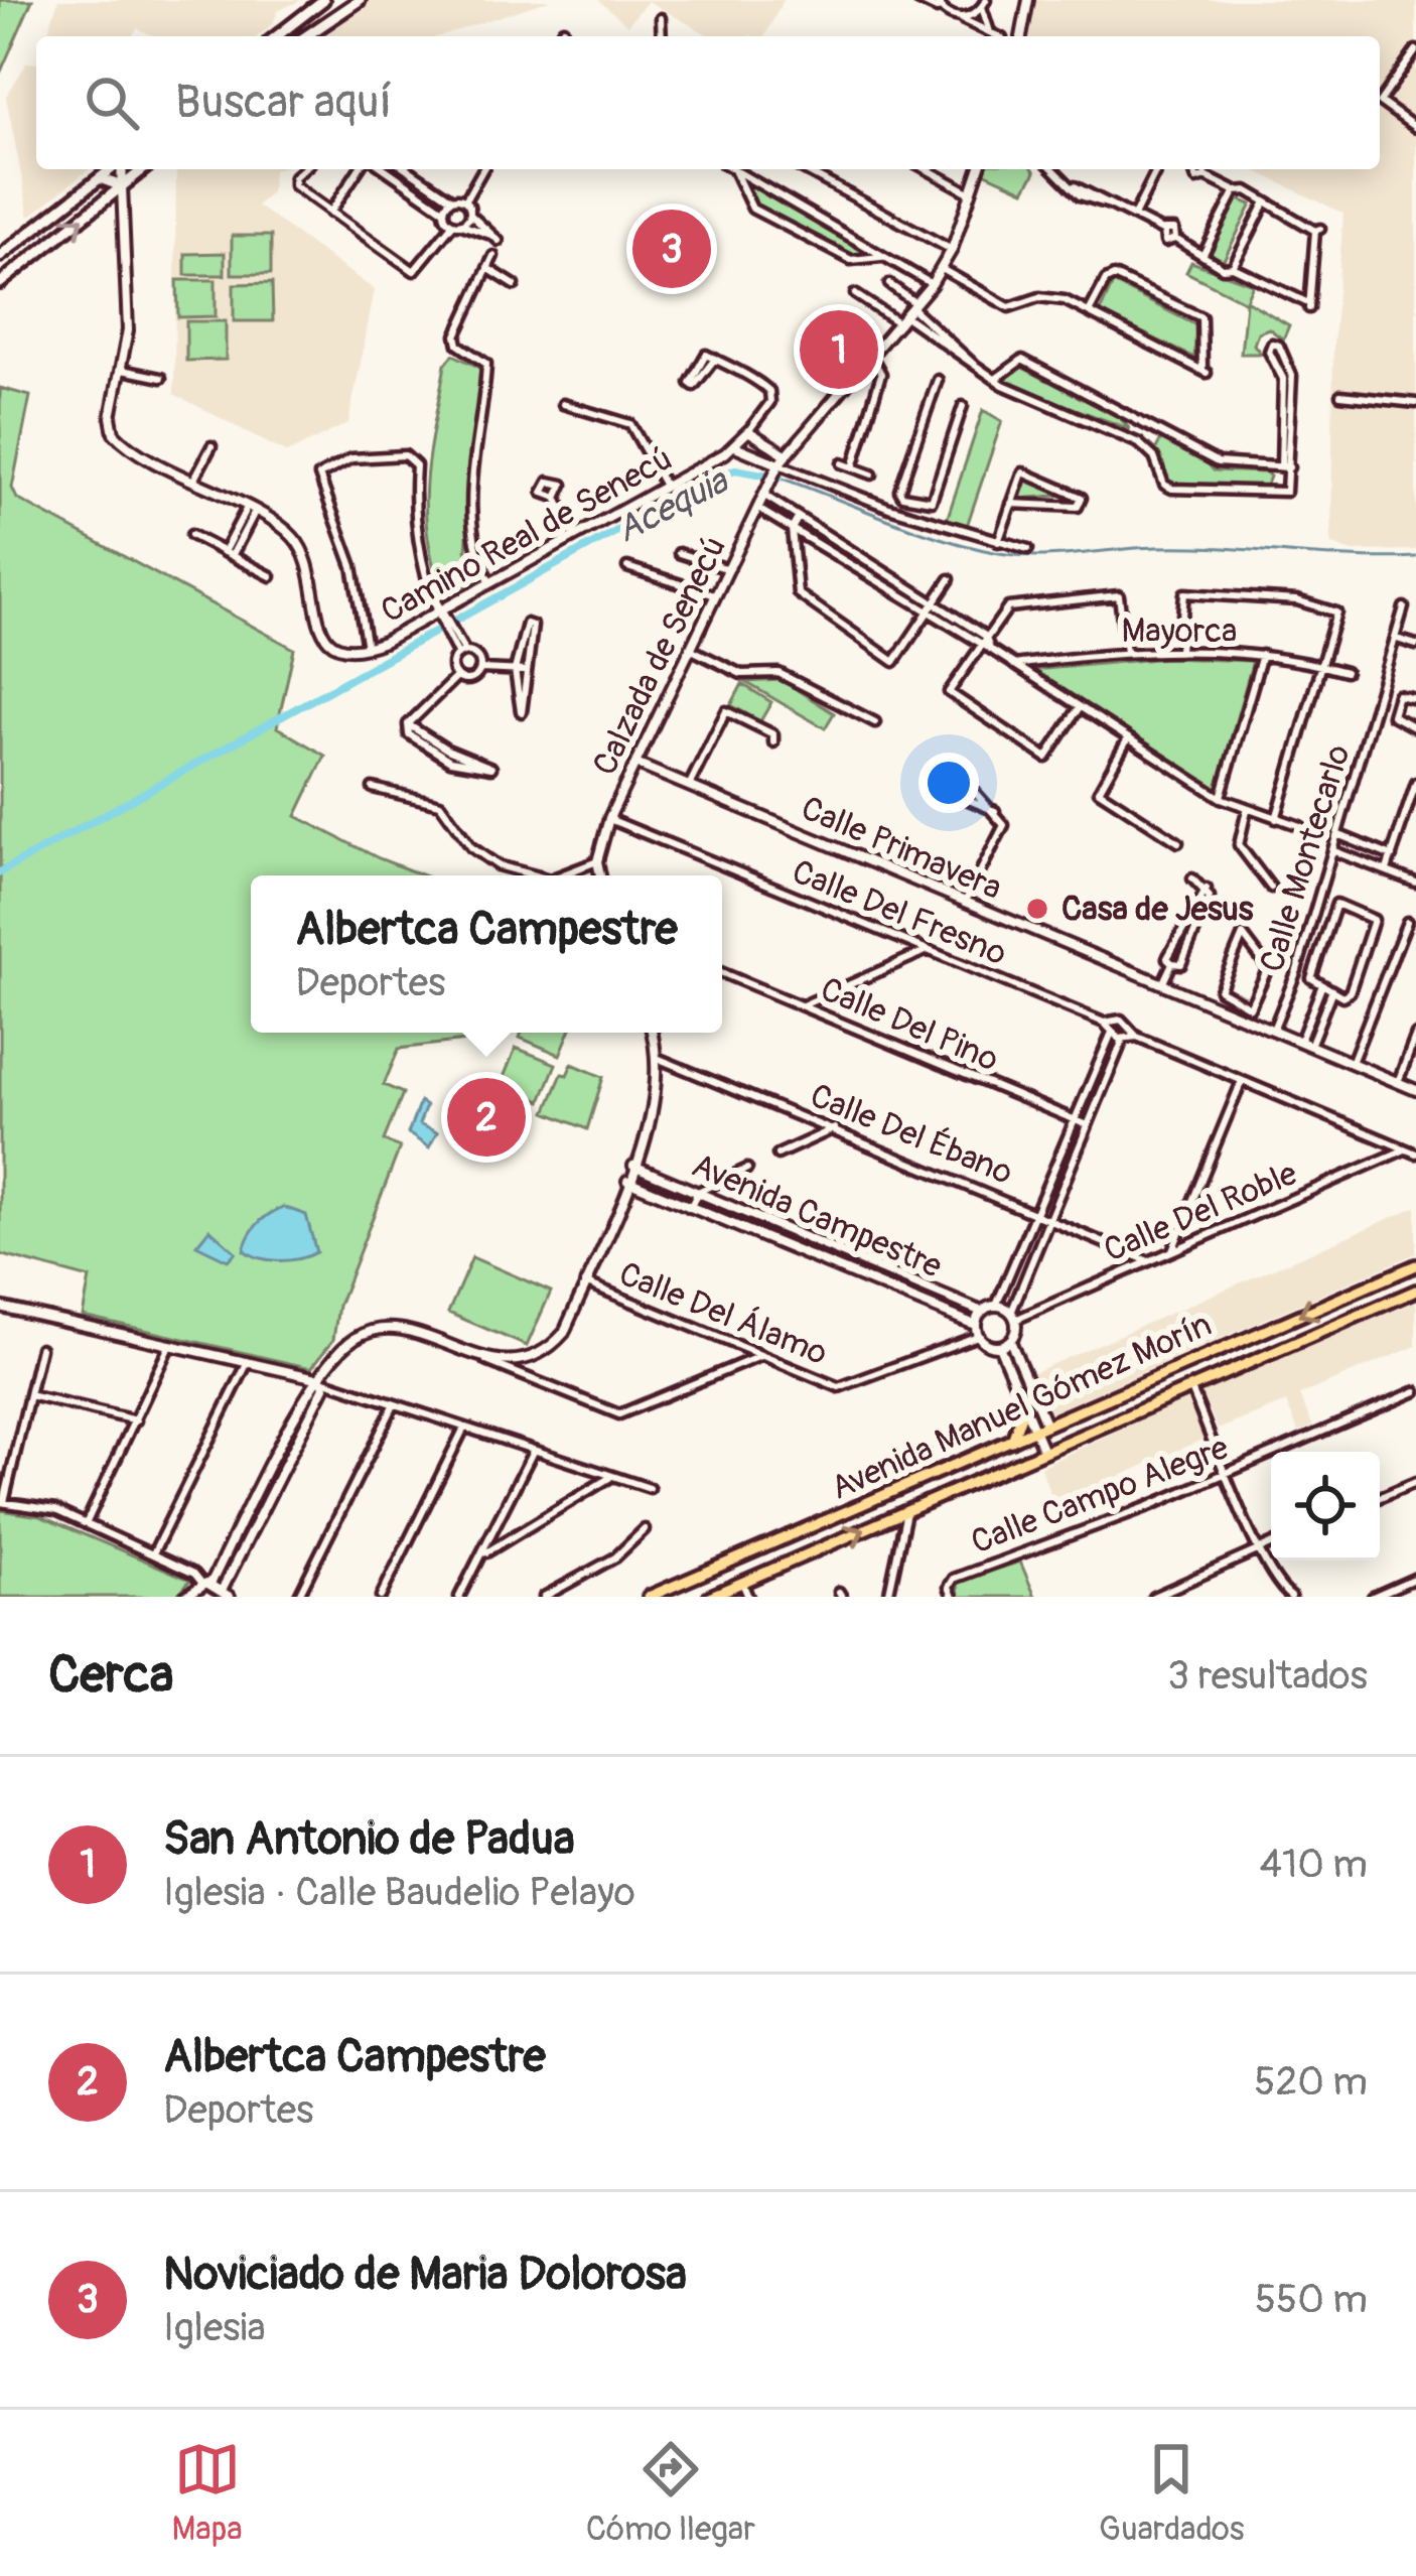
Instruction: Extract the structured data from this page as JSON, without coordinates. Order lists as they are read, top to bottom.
{
  "streets": {
    "main road": ["Avenida Manuel Gómez Morín"],
    "street": [
      "Camino Real de Senecú",
      "Mayorca",
      "Calzada de Senecú",
      "Calle Primavera",
      "Calle Montecarlo",
      "Calle Del Fresno",
      "Calle Del Pino",
      "Calle Del Ébano",
      "Calle Del Roble",
      "Avenida Campestre",
      "Calle Del Álamo",
      "Calle Campo Alegre"
    ]
  },
  "crossings": [
    ["Calzada de Senecú", "Calle Primavera"],
    ["Calzada de Senecú", "Calle Del Fresno"],
    ["Calle Primavera", "Calle Montecarlo"],
    ["Calle Del Fresno", "Calle Del Roble"],
    ["Calle Del Ébano", "Calle Del Roble"],
    ["Calle Del Roble", "Avenida Campestre"],
    ["Calle Del Roble", "Calle Del Álamo"],
    ["Avenida Campestre", "Calle Del Álamo"]
  ],
  "water": ["Acequia"],
  "places": ["Casa de Jesus"],
  "page": {
    "search": "Buscar aquí",
    "pins": ["3", "1", "2"],
    "popup": ["Albertca Campestre", "Deportes"],
    "heading": ["Cerca", "3 resultados"],
    "list": [
      {
        "mark": "1",
        "name": "San Antonio de Padua",
        "note": "Iglesia · Calle Baudelio Pelayo",
        "value": "410 m"
      },
      {
        "mark": "2",
        "name": "Albertca Campestre",
        "note": "Deportes",
        "value": "520 m"
      },
      {
        "mark": "3",
        "name": "Noviciado de Maria Dolorosa",
        "note": "Iglesia",
        "value": "550 m"
      }
    ],
    "nav": ["Mapa", "Cómo llegar", "Guardados"]
  }
}
